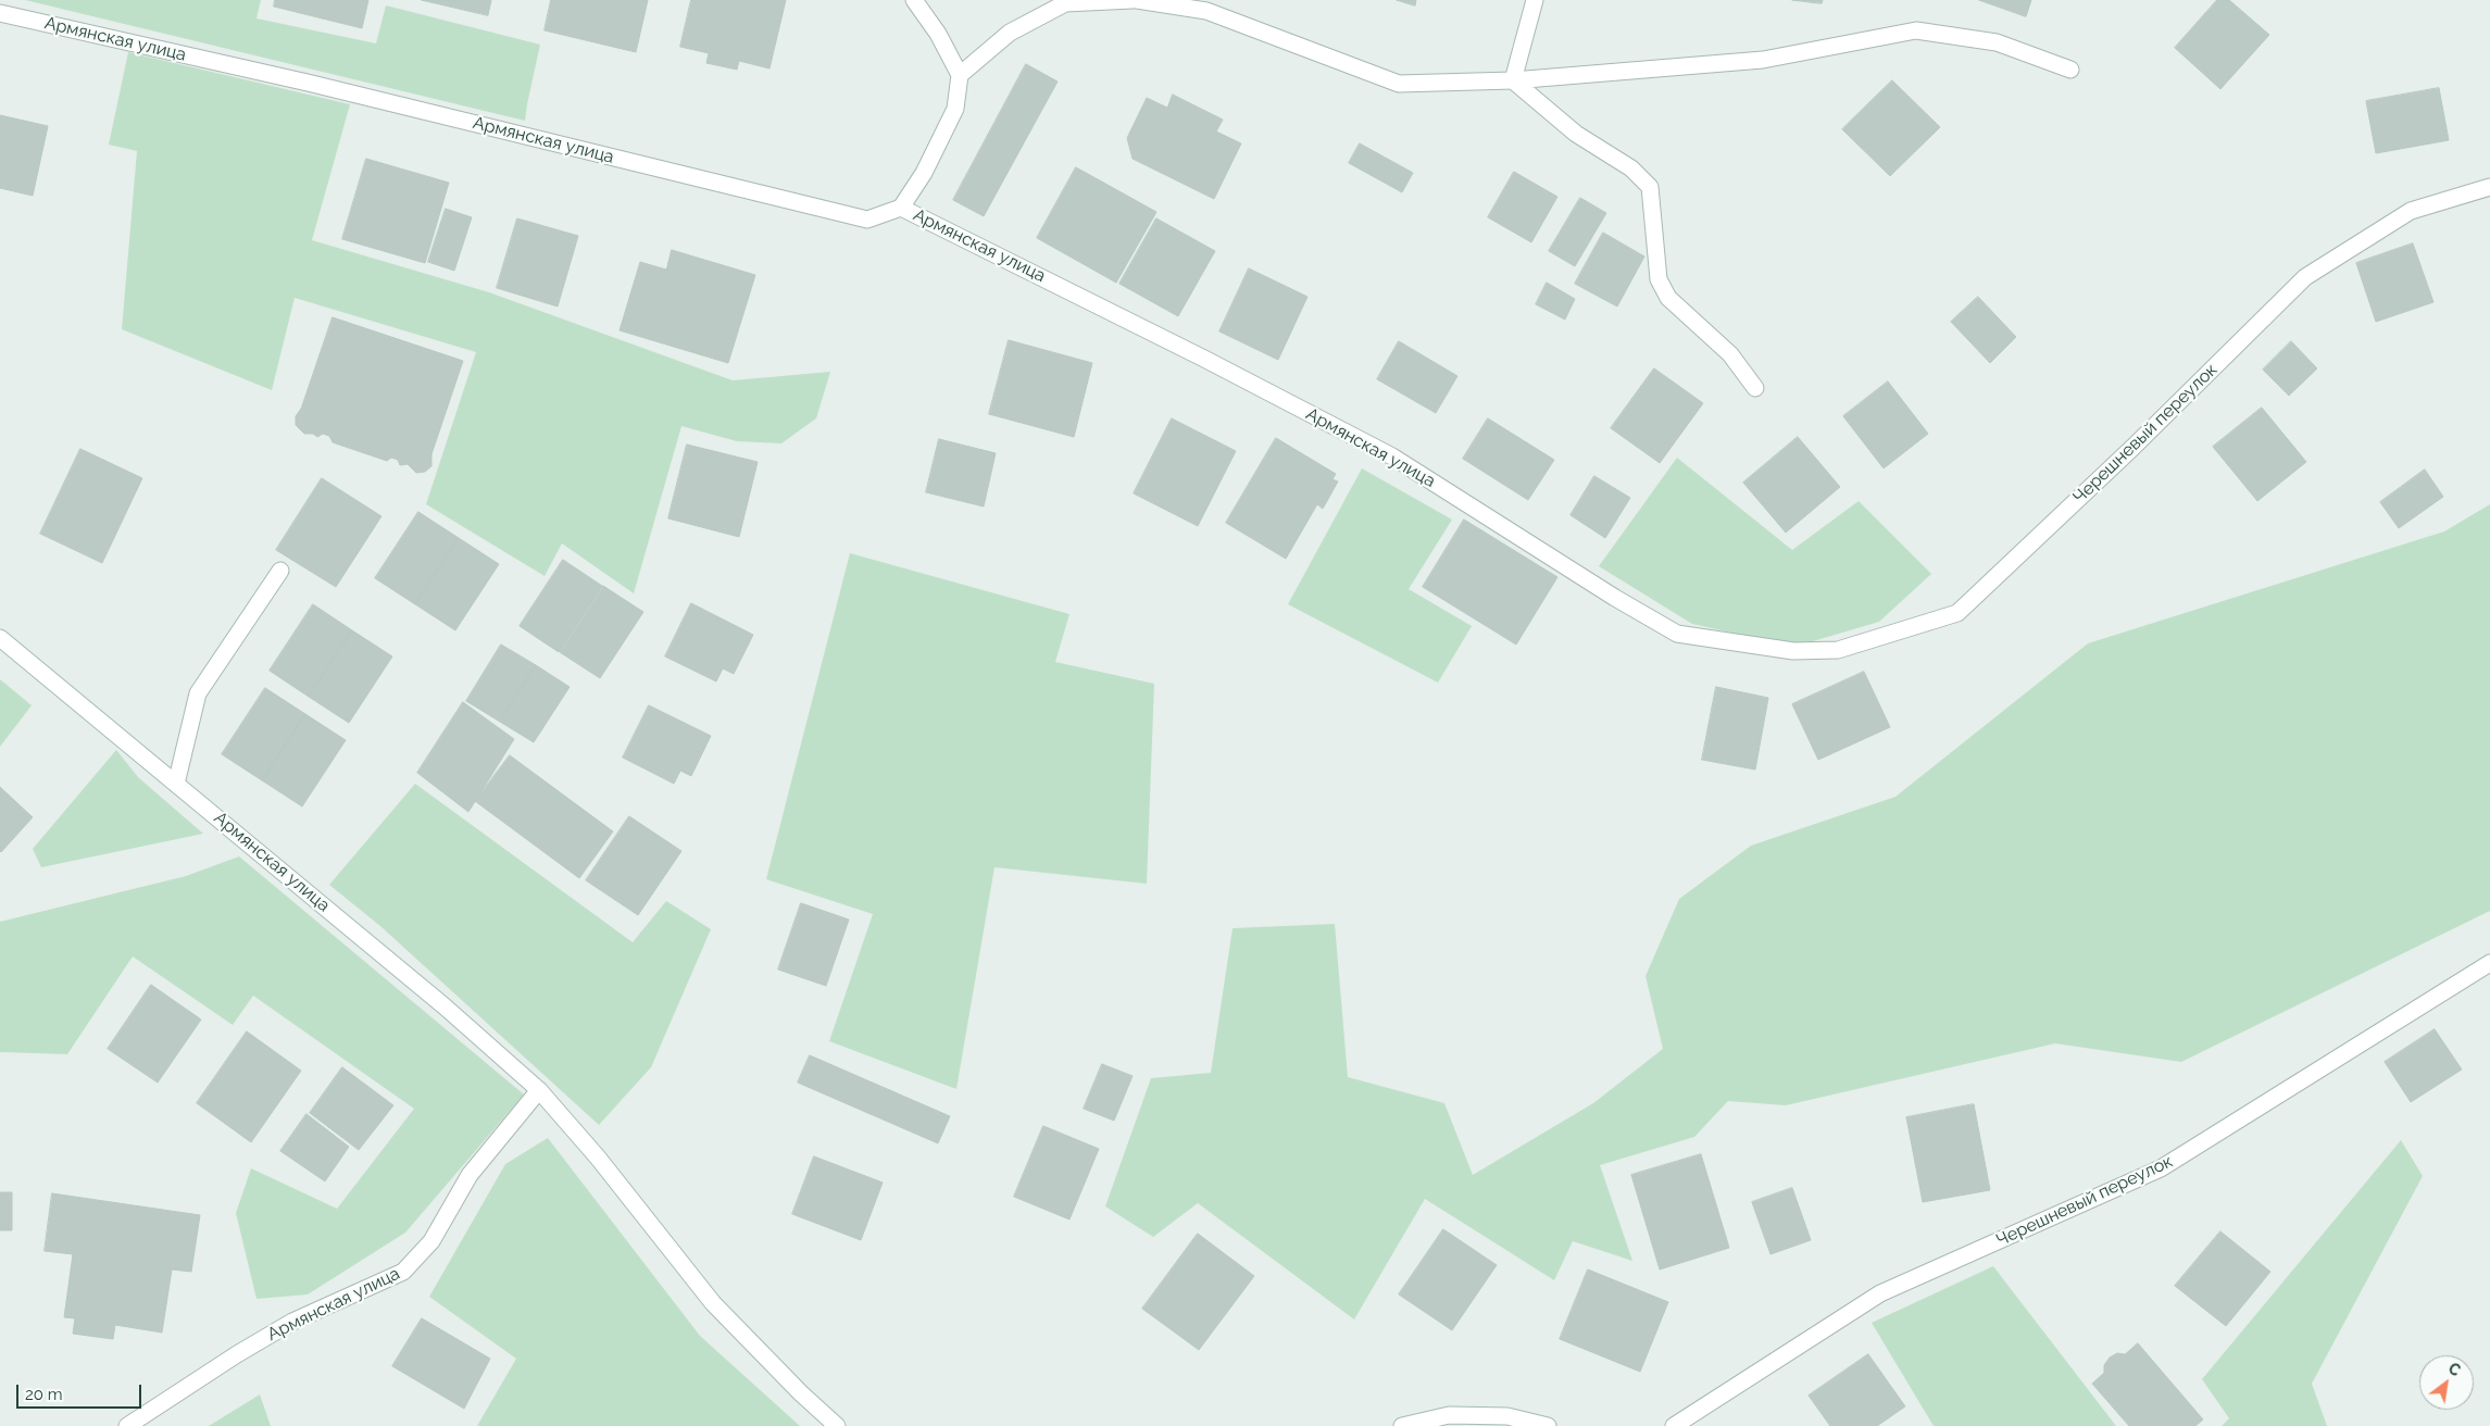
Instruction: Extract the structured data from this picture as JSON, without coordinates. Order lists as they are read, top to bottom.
{
  "streets": {
    "street": ["Армянская улица", "Черешневый переулок"]
  },
  "crossings": [
    ["Армянская улица", "Черешневый переулок"]
  ],
  "scale_bar": "20 m",
  "north": "top right"
}
